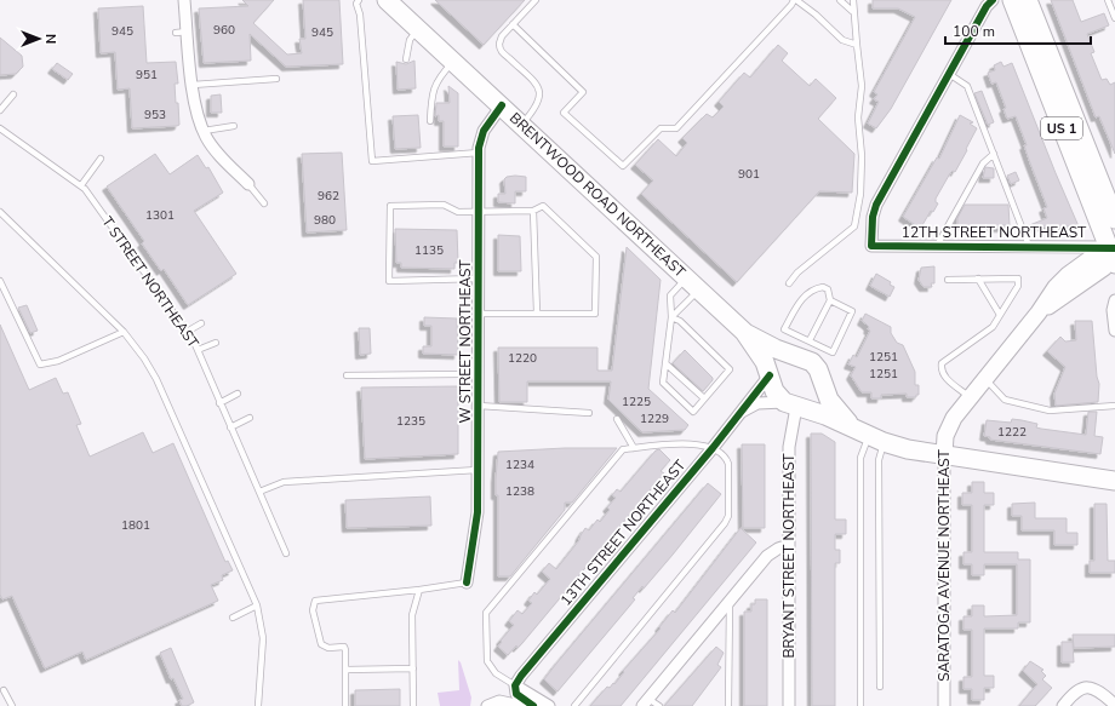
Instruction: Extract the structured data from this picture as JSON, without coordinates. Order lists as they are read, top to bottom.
{
  "streets": {
    "main road": ["US 1", "BRENTWOOD ROAD NORTHEAST", "SARATOGA AVENUE NORTHEAST"],
    "street": [
      "12TH STREET NORTHEAST",
      "W STREET NORTHEAST",
      "13TH STREET NORTHEAST",
      "BRYANT STREET NORTHEAST"
    ],
    "lane": ["T STREET NORTHEAST"]
  },
  "crossings": [
    ["US 1", "12TH STREET NORTHEAST"],
    ["US 1", "SARATOGA AVENUE NORTHEAST"],
    ["BRENTWOOD ROAD NORTHEAST", "W STREET NORTHEAST"],
    ["BRENTWOOD ROAD NORTHEAST", "13TH STREET NORTHEAST"],
    ["BRENTWOOD ROAD NORTHEAST", "BRYANT STREET NORTHEAST"],
    ["12TH STREET NORTHEAST", "SARATOGA AVENUE NORTHEAST"],
    ["13TH STREET NORTHEAST", "BRYANT STREET NORTHEAST"]
  ],
  "house_numbers": [
    "960",
    "945",
    "945",
    "951",
    "953",
    "901",
    "962",
    "1301",
    "980",
    "1135",
    "1251",
    "1220",
    "1251",
    "1225",
    "1229",
    "1235",
    "1222",
    "1234",
    "1238",
    "1801"
  ],
  "scale_bar": "100 m",
  "north": "right"
}
